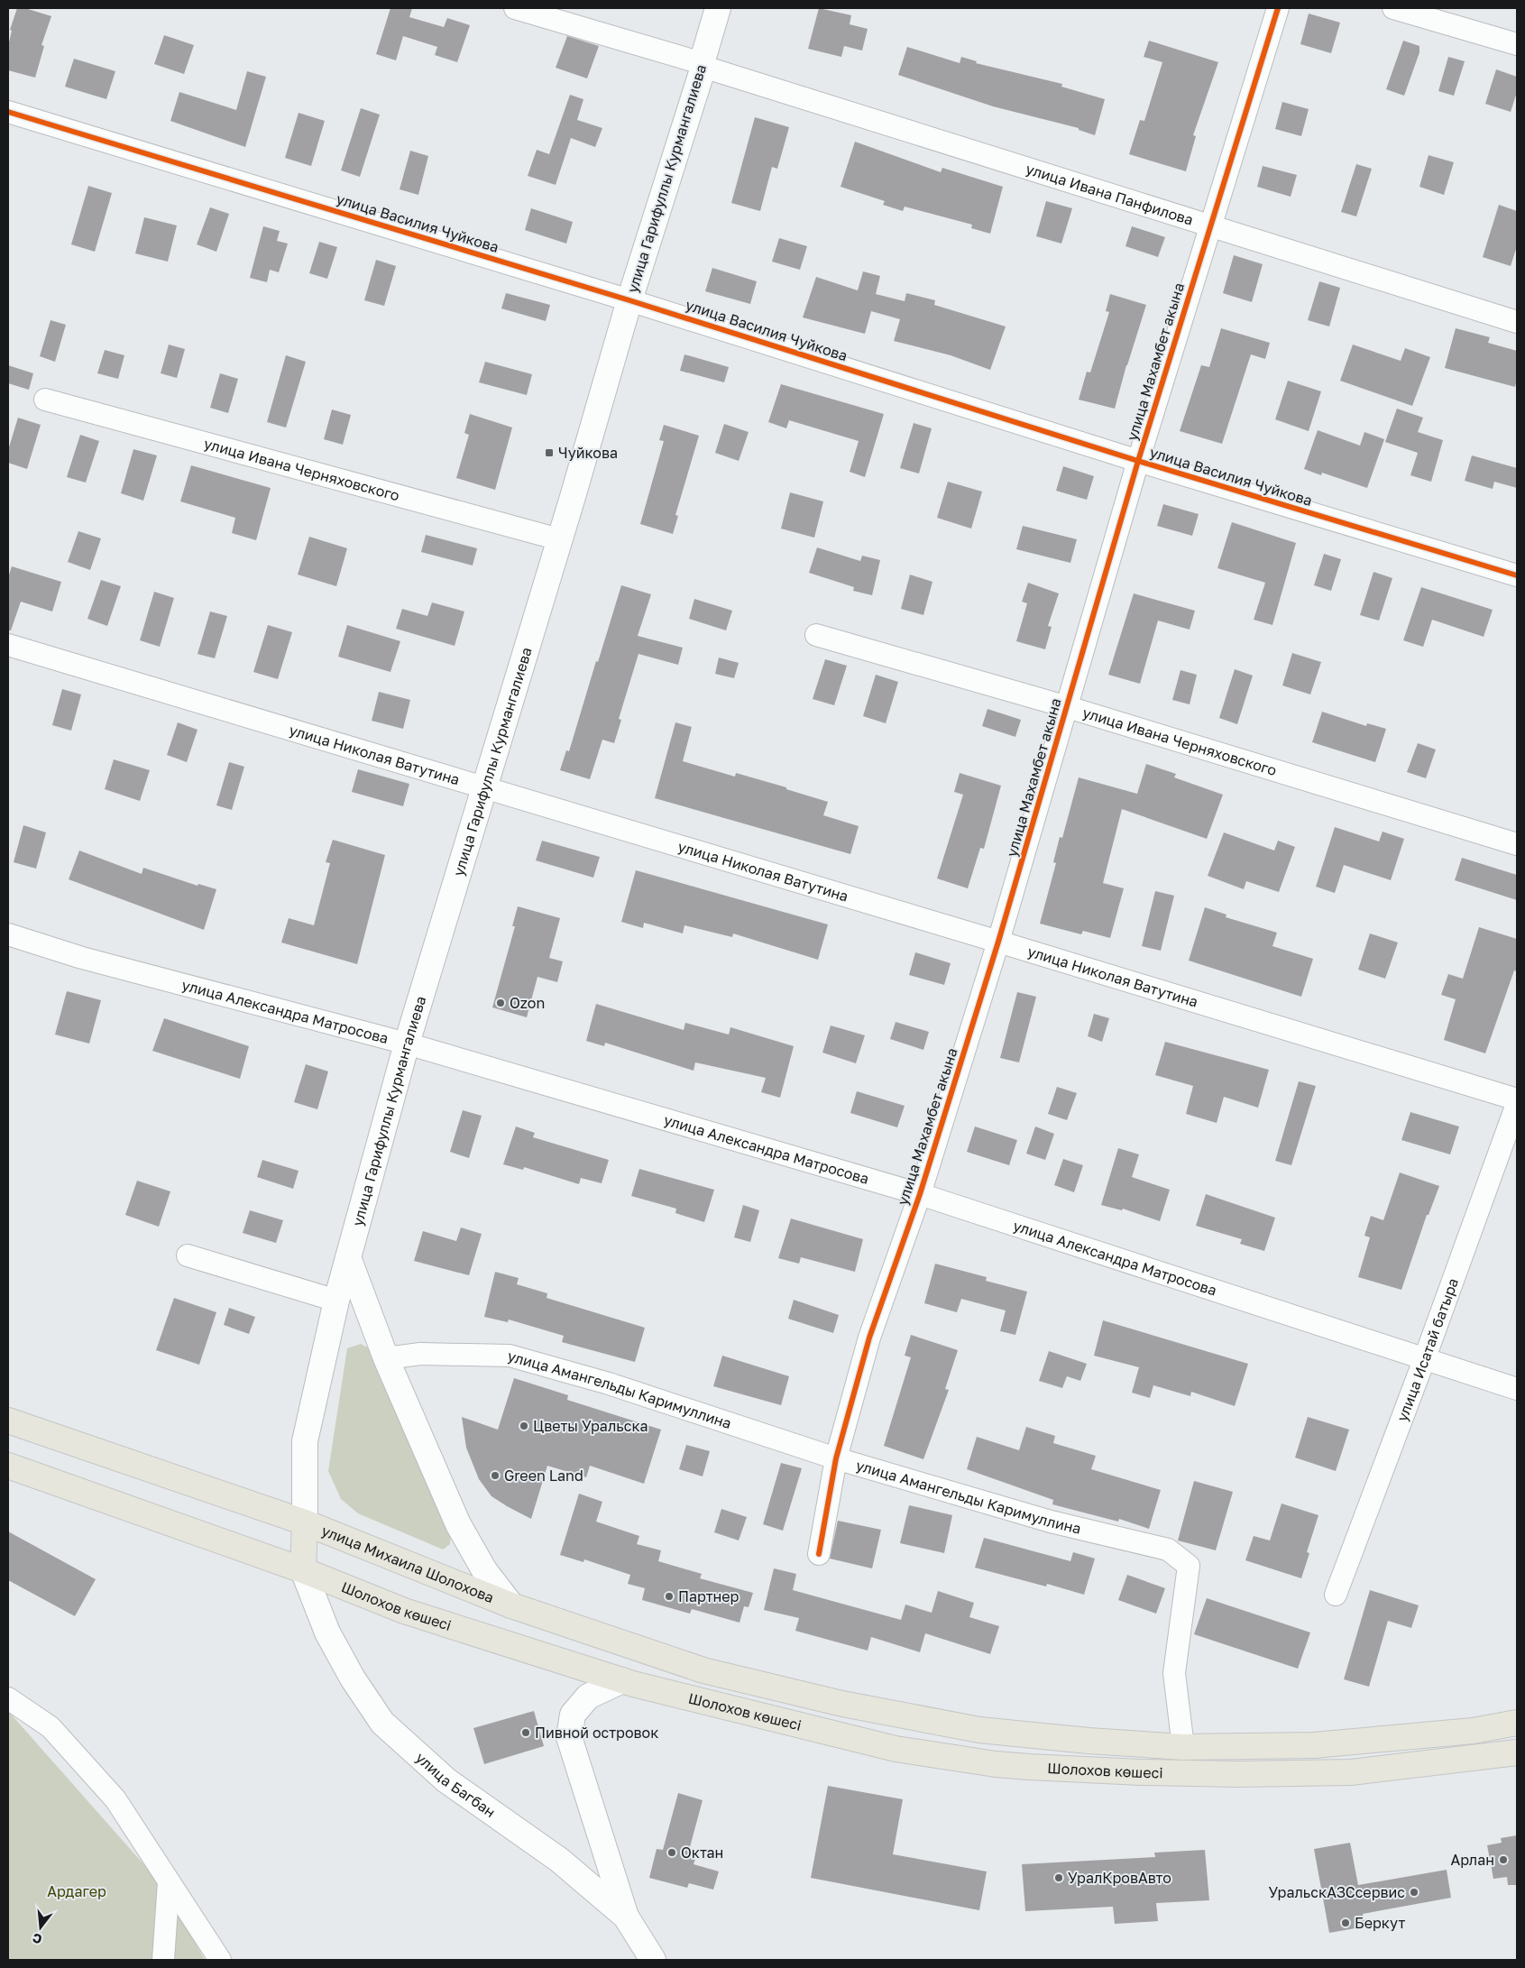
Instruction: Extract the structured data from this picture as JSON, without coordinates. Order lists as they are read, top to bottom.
{
  "streets": {
    "highway": ["улица Михаила Шолохова", "Шолохов көшесі"],
    "street": [
      "улица Гарифуллы Курмангалиева",
      "улица Ивана Панфилова",
      "улица Василия Чуйкова",
      "улица Махамбет акына",
      "улица Ивана Черняховского",
      "улица Николая Ватутина",
      "улица Александра Матросова",
      "улица Исатай батыра",
      "улица Амангельды Каримуллина",
      "улица Багбан"
    ]
  },
  "crossings": [
    ["улица Гарифуллы Курмангалиева", "улица Ивана Панфилова"],
    ["улица Гарифуллы Курмангалиева", "улица Василия Чуйкова"],
    ["улица Гарифуллы Курмангалиева", "улица Ивана Черняховского"],
    ["улица Гарифуллы Курмангалиева", "улица Николая Ватутина"],
    ["улица Гарифуллы Курмангалиева", "улица Александра Матросова"],
    ["улица Гарифуллы Курмангалиева", "улица Михаила Шолохова"],
    ["улица Ивана Панфилова", "улица Махамбет акына"],
    ["улица Василия Чуйкова", "улица Махамбет акына"],
    ["улица Махамбет акына", "улица Ивана Черняховского"],
    ["улица Махамбет акына", "улица Николая Ватутина"],
    ["улица Махамбет акына", "улица Александра Матросова"],
    ["улица Махамбет акына", "улица Амангельды Каримуллина"],
    ["улица Александра Матросова", "улица Исатай батыра"],
    ["улица Амангельды Каримуллина", "Шолохов көшесі"],
    ["улица Михаила Шолохова", "Шолохов көшесі"],
    ["Шолохов көшесі", "улица Багбан"]
  ],
  "parks": ["Ардагер"],
  "places": {
    "transit": ["Чуйкова"],
    "other": [
      "Ozon",
      "Цветы Уральска",
      "Green Land",
      "Партнер",
      "Пивной островок",
      "Октан",
      "Арлан",
      "УралКровАвто",
      "УральскАЗСсервис",
      "Беркут"
    ]
  },
  "north": "bottom"
}
